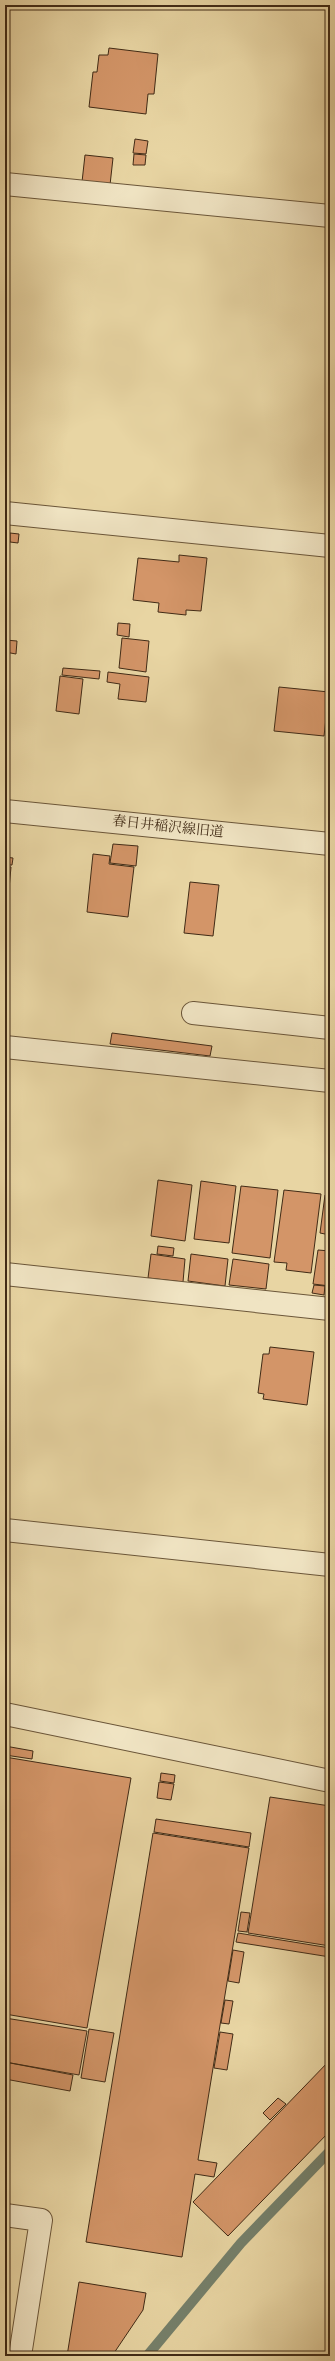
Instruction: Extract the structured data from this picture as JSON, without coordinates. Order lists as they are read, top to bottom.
{
  "streets": {
    "street": ["春日井稲沢線旧道"]
  }
}
